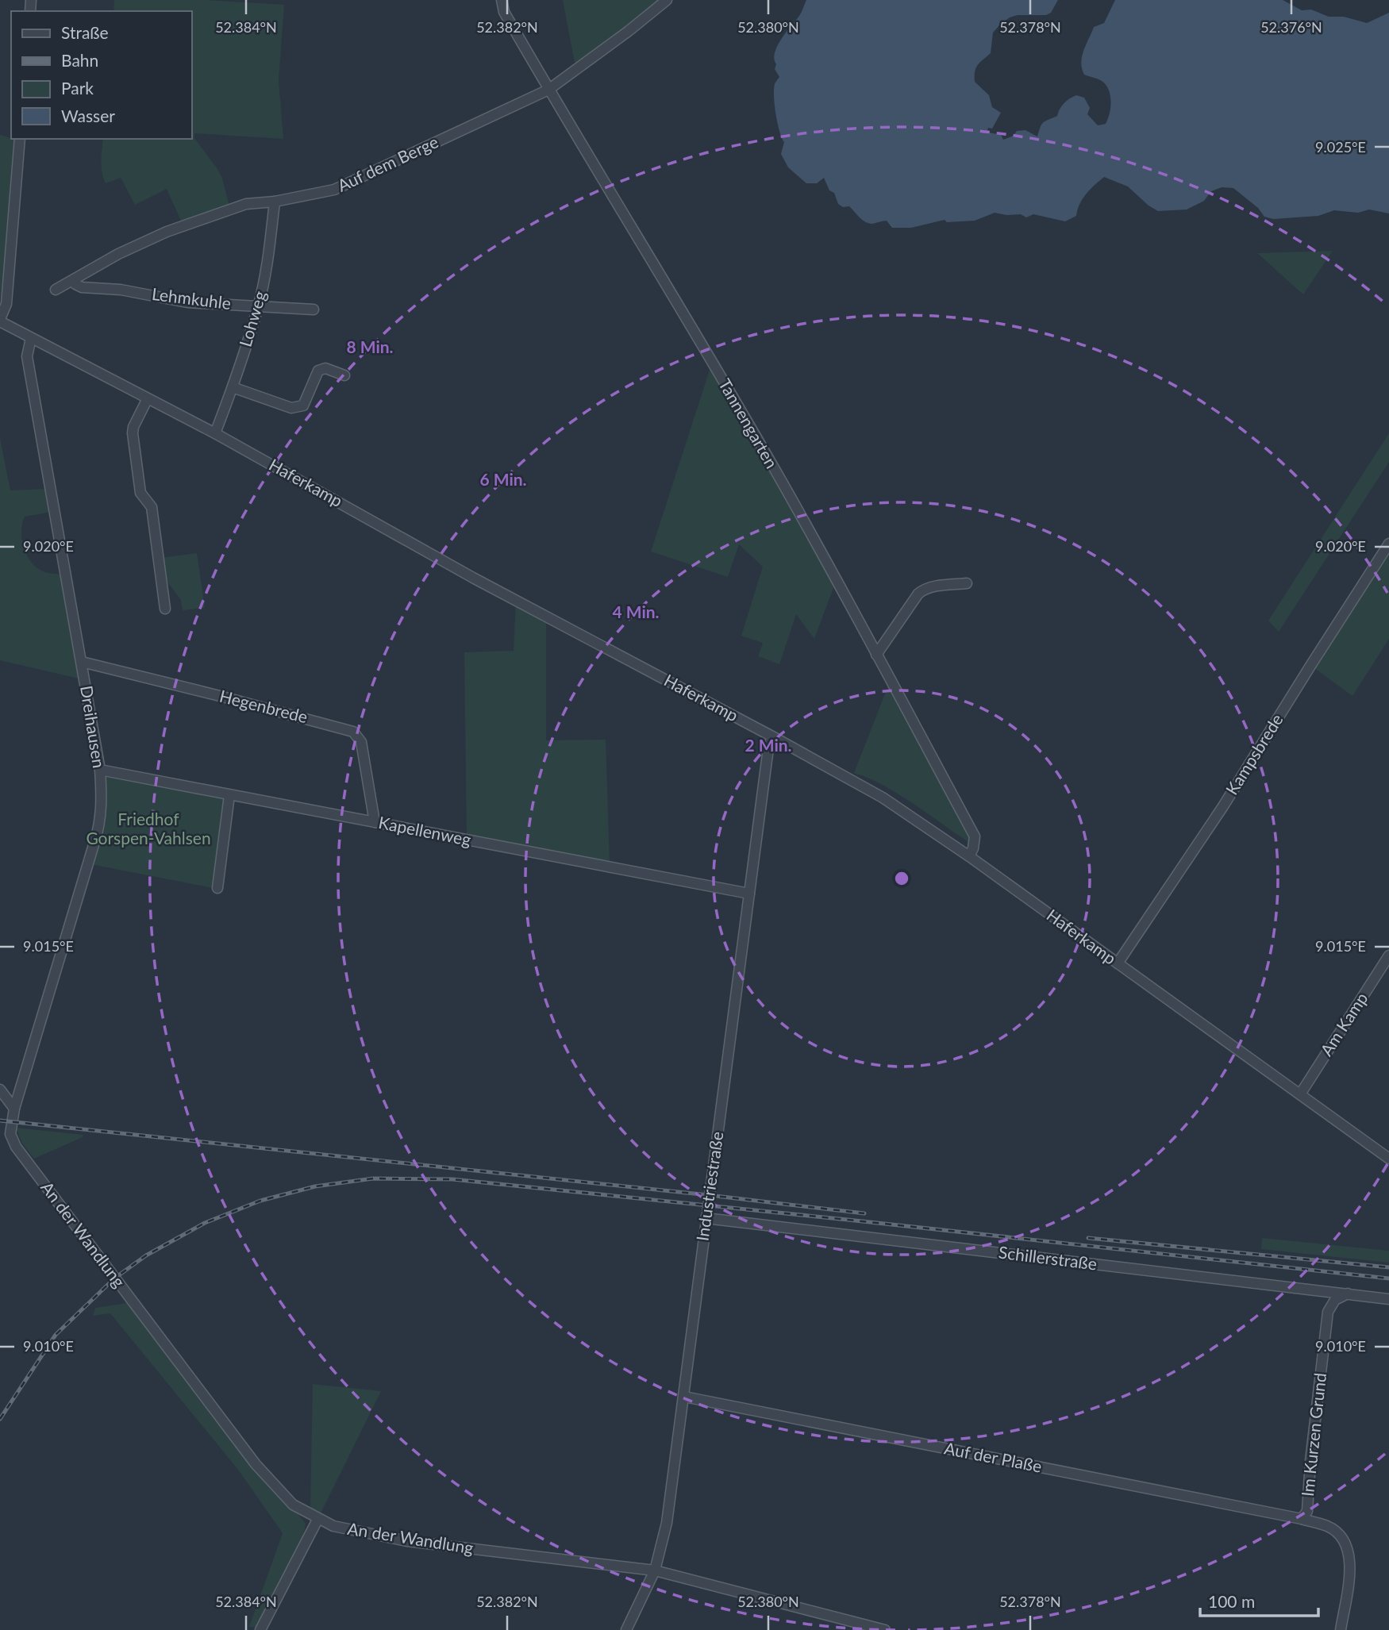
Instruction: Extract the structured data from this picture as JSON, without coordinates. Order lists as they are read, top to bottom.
{
  "streets": {
    "street": [
      "Auf dem Berge",
      "Lehmkuhle",
      "Lohweg",
      "Tannengarten",
      "Haferkamp",
      "Hegenbrede",
      "Dreihausen",
      "Kampsbrede",
      "Kapellenweg",
      "Am Kamp",
      "Industriestraße",
      "An der Wandlung",
      "Schillerstraße",
      "Im Kurzen Grund",
      "Auf der Plaße"
    ]
  },
  "crossings": [
    ["Auf dem Berge", "Lehmkuhle"],
    ["Auf dem Berge", "Lohweg"],
    ["Auf dem Berge", "Tannengarten"],
    ["Lehmkuhle", "Lohweg"],
    ["Lohweg", "Haferkamp"],
    ["Tannengarten", "Haferkamp"],
    ["Haferkamp", "Dreihausen"],
    ["Haferkamp", "Kampsbrede"],
    ["Haferkamp", "Am Kamp"],
    ["Haferkamp", "Industriestraße"],
    ["Hegenbrede", "Dreihausen"],
    ["Hegenbrede", "Kapellenweg"],
    ["Dreihausen", "Kapellenweg"],
    ["Dreihausen", "An der Wandlung"],
    ["Kapellenweg", "Industriestraße"],
    ["Industriestraße", "An der Wandlung"],
    ["Industriestraße", "Schillerstraße"],
    ["Industriestraße", "Auf der Plaße"],
    ["Schillerstraße", "Im Kurzen Grund"],
    ["Im Kurzen Grund", "Auf der Plaße"]
  ],
  "parks": ["Friedhof Gorspen-Vahlsen"],
  "legend": [
    "Straße",
    "Bahn",
    "Park",
    "Wasser"
  ],
  "scale_bar": "100 m",
  "coordinates": [
    "52.384°N",
    "52.382°N",
    "52.380°N",
    "52.378°N",
    "52.376°N",
    "9.025°E",
    "9.020°E",
    "9.015°E",
    "9.010°E"
  ],
  "rings": [
    "8 Min.",
    "6 Min.",
    "4 Min.",
    "2 Min."
  ]
}
